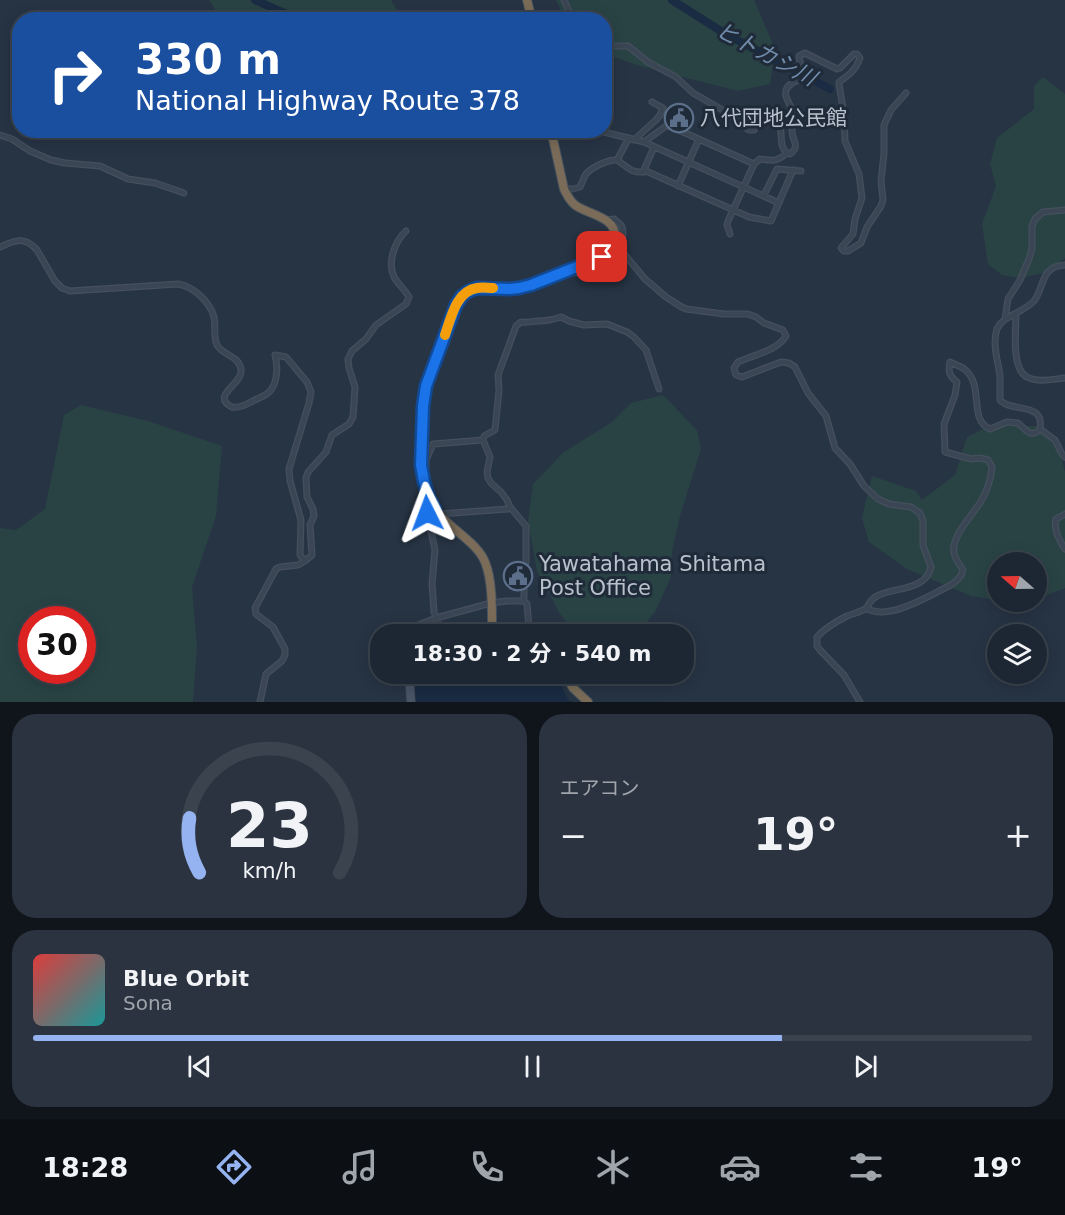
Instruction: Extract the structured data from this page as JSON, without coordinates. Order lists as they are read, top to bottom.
{
  "water": ["ヒトカシ川"],
  "places": {
    "public building": ["八代団地公民館", "Yawatahama Shitama Post Office"]
  },
  "north": "left",
  "page": {
    "turn": ["330 m", "National Highway Route 378"],
    "limit": "30",
    "trip": "18:30 · 2 分 · 540 m",
    "tile": "エアコン",
    "heat": ["−", "19°", "+"],
    "song": ["Blue Orbit", "Sona"],
    "tabs": ["18:28", "19°"],
    "gauge": ["23", "km/h"]
  }
}
